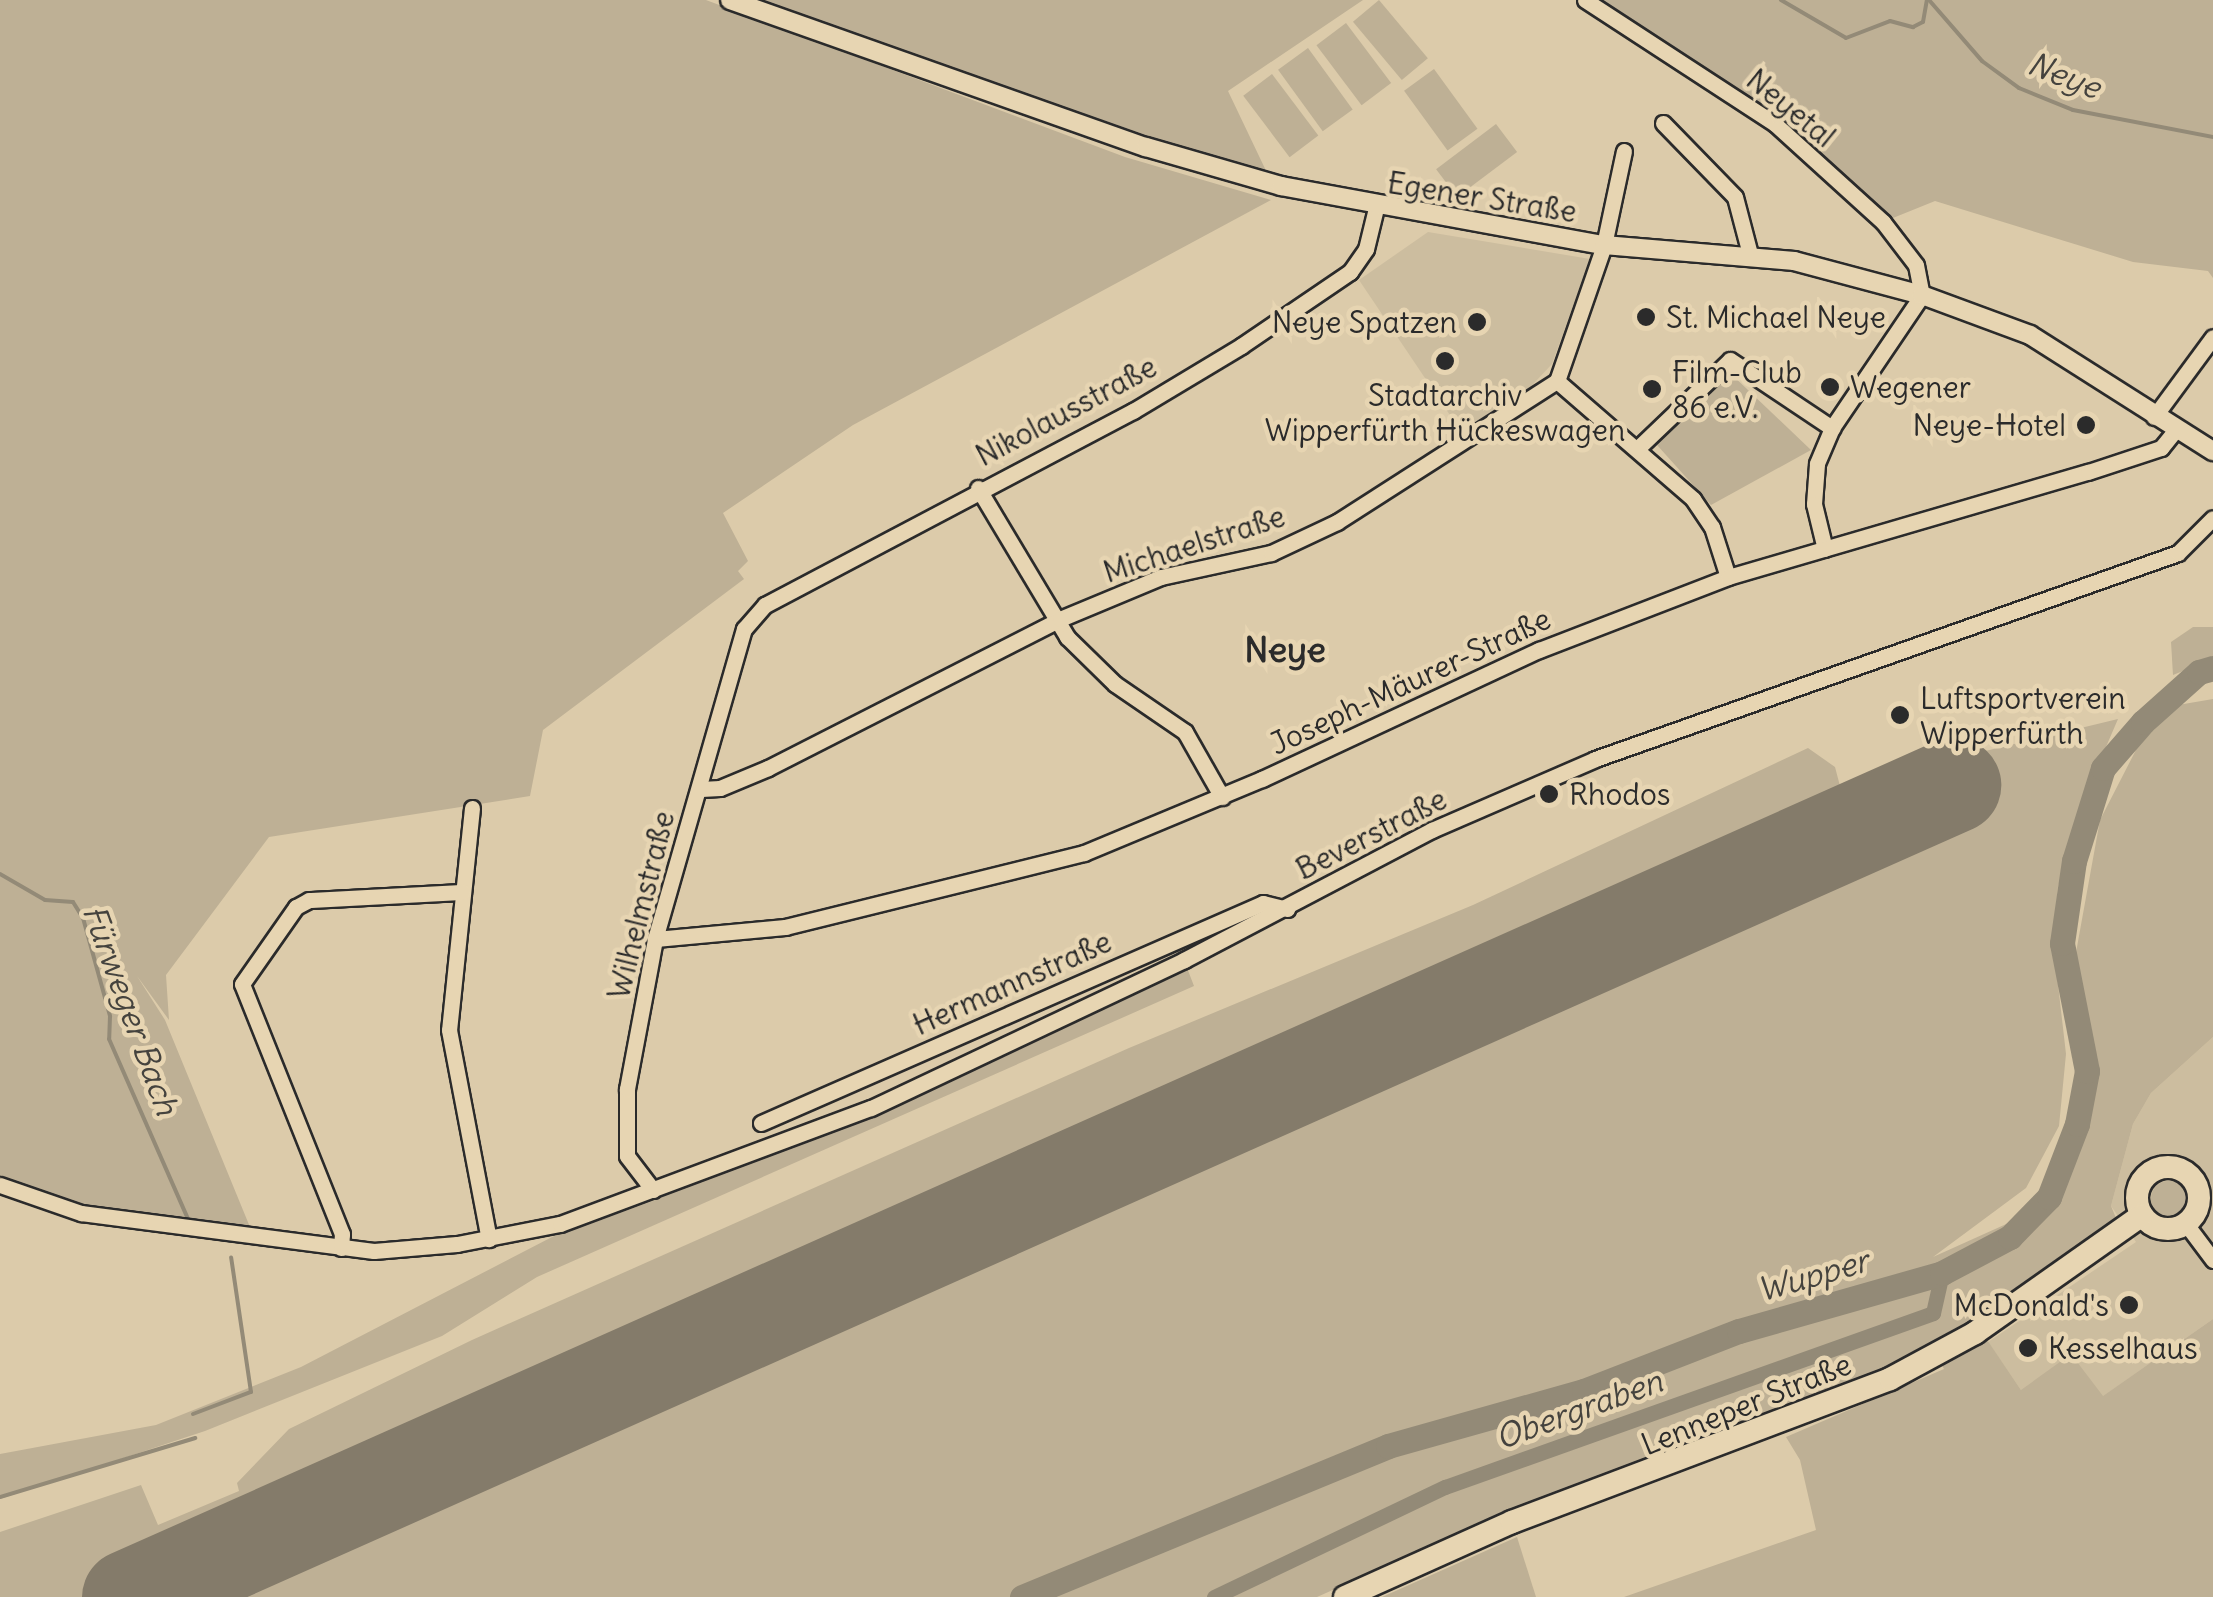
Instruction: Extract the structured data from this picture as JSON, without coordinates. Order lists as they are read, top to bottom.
{
  "streets": {
    "main road": ["Lenneper Straße"],
    "street": [
      "Neyetal",
      "Egener Straße",
      "Nikolausstraße",
      "Michaelstraße",
      "Joseph-Mäurer-Straße",
      "Beverstraße",
      "Wilhelmstraße",
      "Hermannstraße"
    ]
  },
  "crossings": [
    ["Neyetal", "Egener Straße"],
    ["Egener Straße", "Nikolausstraße"],
    ["Egener Straße", "Joseph-Mäurer-Straße"],
    ["Nikolausstraße", "Wilhelmstraße"],
    ["Michaelstraße", "Wilhelmstraße"],
    ["Joseph-Mäurer-Straße", "Wilhelmstraße"],
    ["Beverstraße", "Wilhelmstraße"],
    ["Beverstraße", "Hermannstraße"]
  ],
  "districts": ["Neye"],
  "water": [
    "Neye",
    "Fürweger Bach",
    "Wupper",
    "Obergraben"
  ],
  "places": [
    "St. Michael Neye",
    "Neye Spatzen",
    "Stadtarchiv Wipperfürth Hückeswagen",
    "Wegener",
    "Film-Club 86 e.V.",
    "Neye-Hotel",
    "Luftsportverein Wipperfürth",
    "Rhodos",
    "McDonald's",
    "Kesselhaus"
  ]
}
